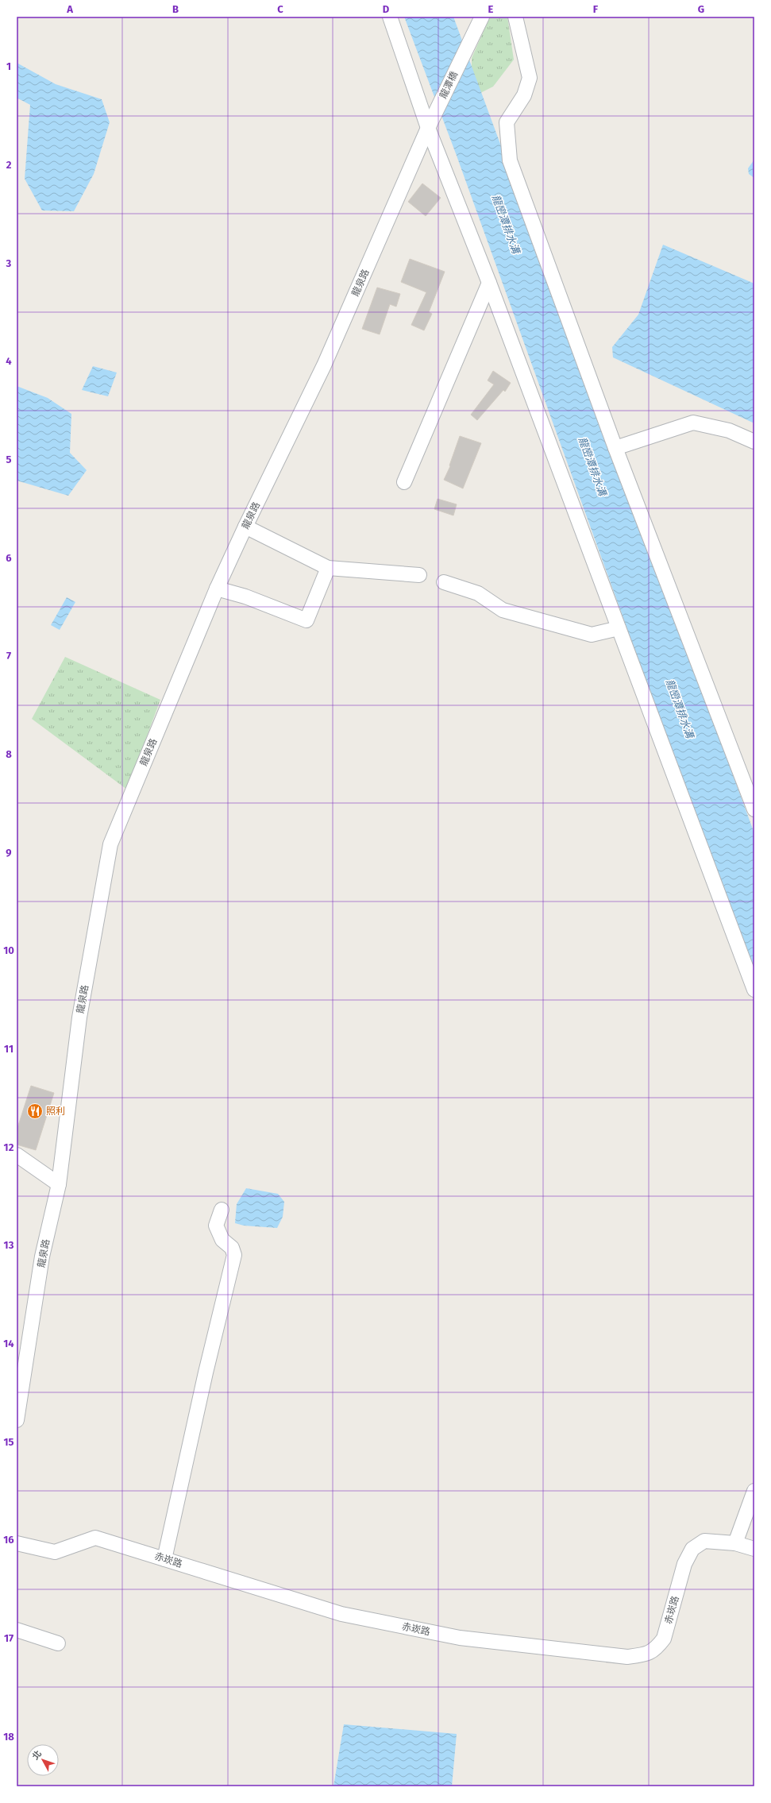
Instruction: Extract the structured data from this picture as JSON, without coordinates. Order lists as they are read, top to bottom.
{
  "streets": {
    "street": ["龍潭橋", "龍泉路", "赤崁路"]
  },
  "crossings": [
    ["龍潭橋", "龍泉路"]
  ],
  "water": ["龍巒潭排水溝"],
  "places": {
    "restaurant": ["照利"]
  },
  "north": "top left",
  "grid": {
    "columns": [
      "A",
      "B",
      "C",
      "D",
      "E",
      "F",
      "G"
    ],
    "rows": [
      "1",
      "2",
      "3",
      "4",
      "5",
      "6",
      "7",
      "8",
      "9",
      "10",
      "11",
      "12",
      "13",
      "14",
      "15",
      "16",
      "17",
      "18"
    ]
  }
}
